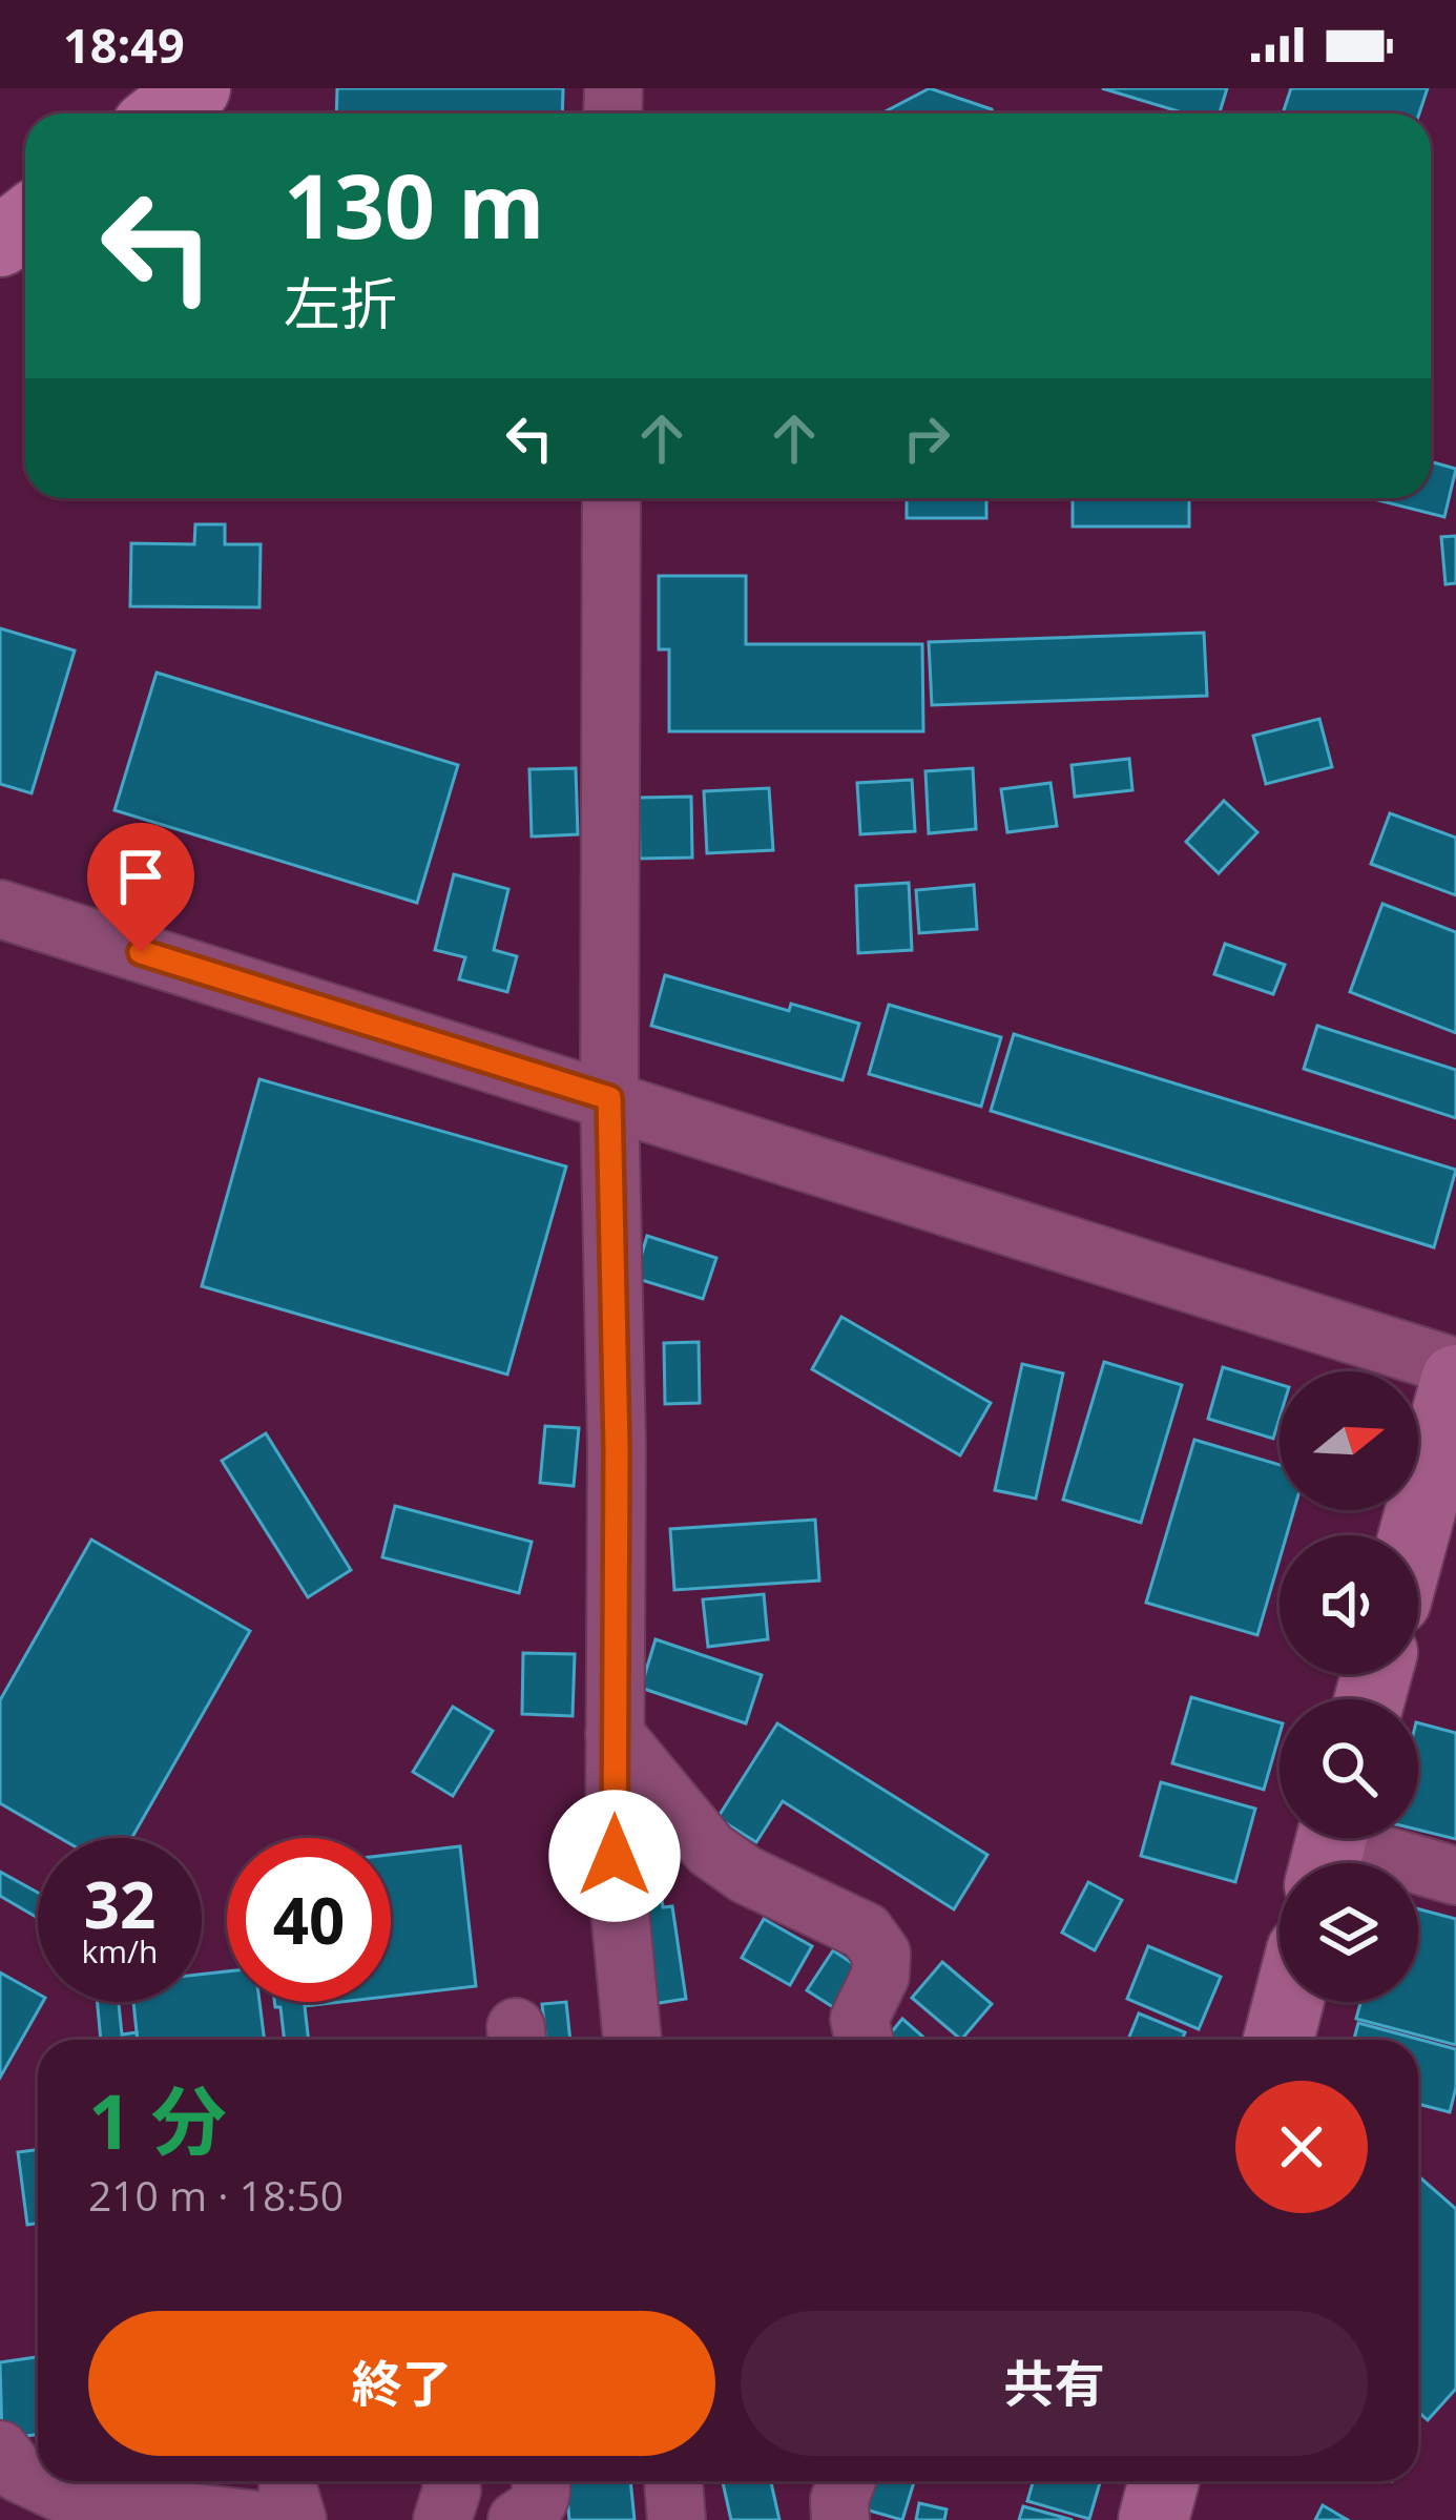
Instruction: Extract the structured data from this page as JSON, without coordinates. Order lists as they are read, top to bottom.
{
  "north": "right",
  "page": {
    "status": "18:49",
    "turn": ["130 m", "左折"],
    "speed": "32 km/h",
    "limit": "40",
    "heading": ["1 分", "210 m · 18:50"],
    "buttons": ["終了", "共有"]
  }
}
